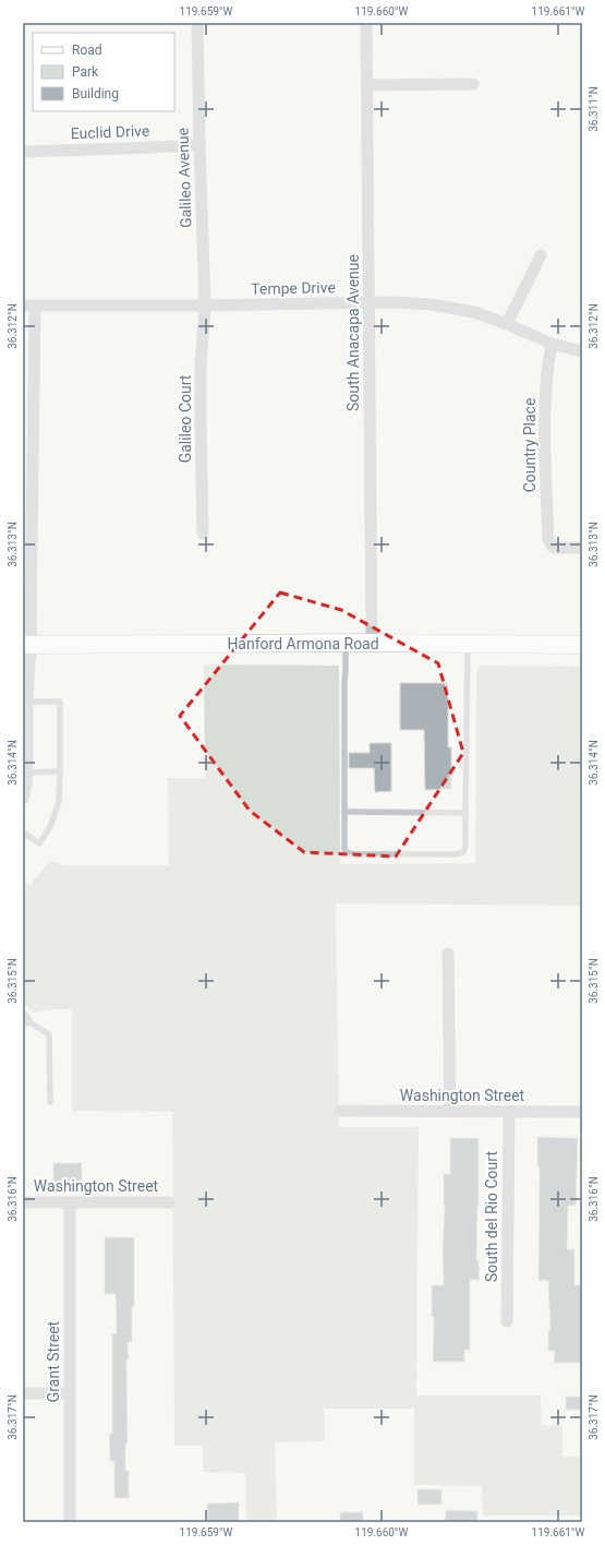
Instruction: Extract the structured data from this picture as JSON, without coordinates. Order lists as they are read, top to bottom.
{
  "streets": {
    "main road": ["Hanford Armona Road"],
    "street": [
      "Euclid Drive",
      "Galileo Avenue",
      "Tempe Drive",
      "South Anacapa Avenue",
      "Galileo Court",
      "Country Place",
      "Washington Street",
      "South del Rio Court",
      "Grant Street"
    ]
  },
  "crossings": [
    ["Euclid Drive", "Galileo Avenue"],
    ["Galileo Avenue", "Tempe Drive"],
    ["Galileo Avenue", "Galileo Court"],
    ["Tempe Drive", "South Anacapa Avenue"],
    ["Tempe Drive", "Galileo Court"],
    ["Tempe Drive", "Country Place"],
    ["South Anacapa Avenue", "Hanford Armona Road"],
    ["Washington Street", "South del Rio Court"],
    ["Washington Street", "Grant Street"]
  ],
  "legend": ["Road", "Park", "Building"],
  "coordinates": [
    "119.659°W",
    "119.660°W",
    "119.661°W",
    "36.311°N",
    "36.312°N",
    "36.313°N",
    "36.314°N",
    "36.315°N",
    "36.316°N",
    "36.317°N"
  ]
}
